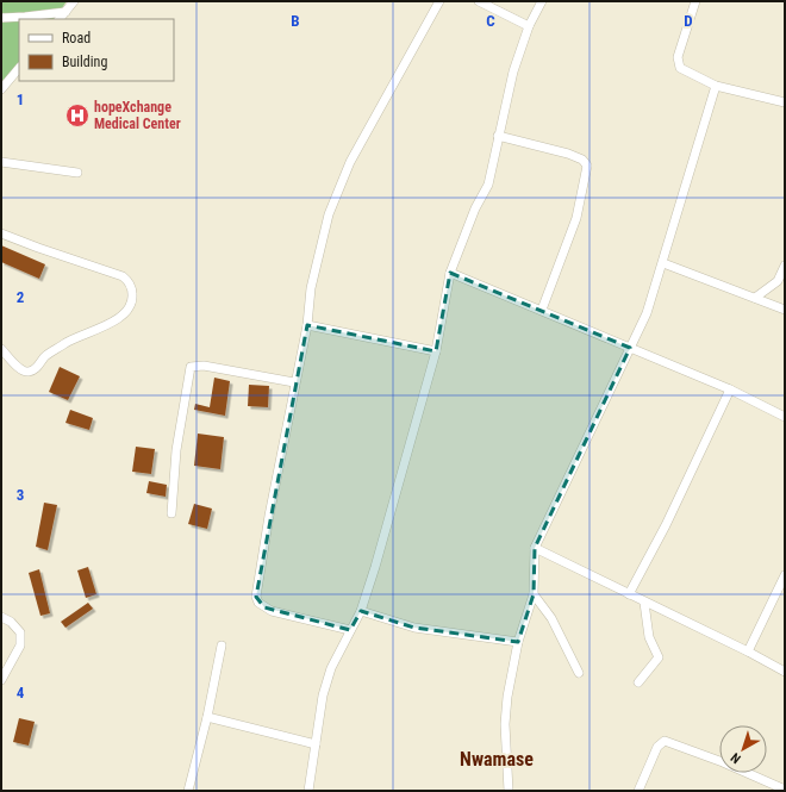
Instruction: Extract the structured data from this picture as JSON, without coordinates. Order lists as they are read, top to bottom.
{
  "districts": ["Nwamase"],
  "places": {
    "hospital": ["hopeXchange Medical Center"]
  },
  "legend": ["Road", "Building"],
  "north": "bottom left",
  "grid": {
    "columns": ["B", "C", "D"],
    "rows": [
      "1",
      "2",
      "3",
      "4"
    ]
  }
}
